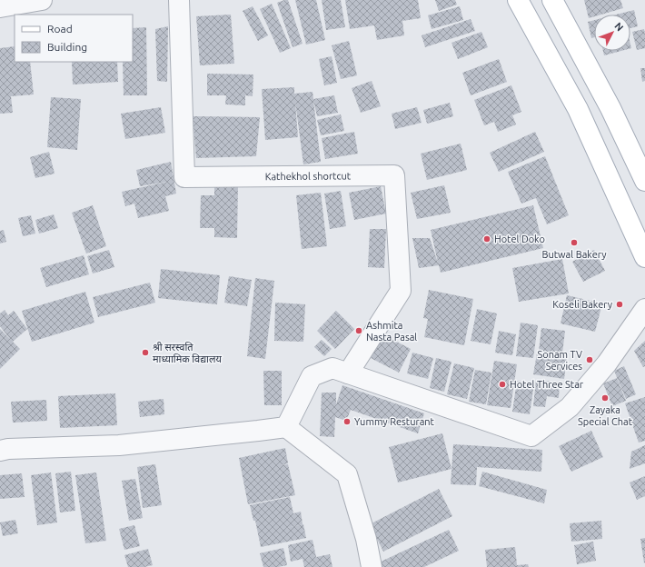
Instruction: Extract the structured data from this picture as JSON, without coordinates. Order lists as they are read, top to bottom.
{
  "streets": {
    "street": ["Kathekhol shortcut"]
  },
  "places": [
    "Hotel Doko",
    "Butwal Bakery",
    "Koseli Bakery",
    "Ashmita Nasta Pasal",
    "श्री सरस्वति माध्यामिक विद्यालय",
    "Sonam TV Services",
    "Hotel Three Star",
    "Zayaka Special Chat",
    "Yummy Resturant"
  ],
  "legend": ["Road", "Building"],
  "north": "top right"
}
